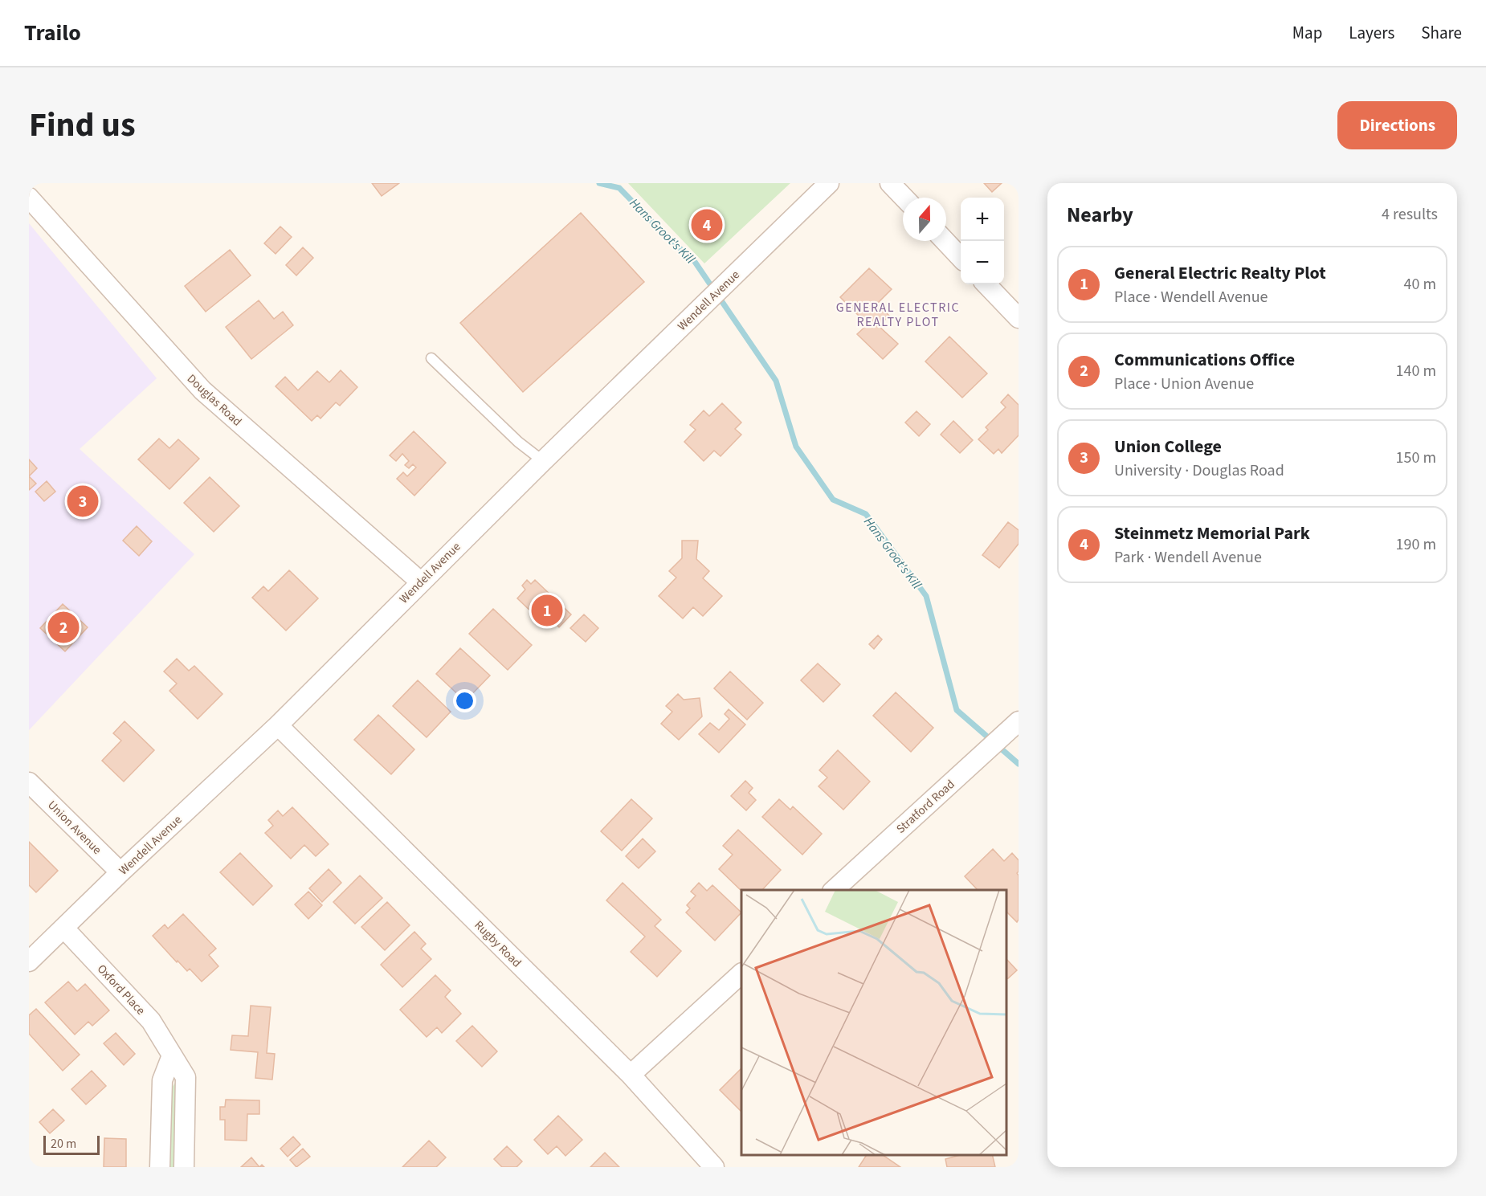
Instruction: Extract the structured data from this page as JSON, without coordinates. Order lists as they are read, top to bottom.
{
  "streets": {
    "street": [
      "Wendell Avenue",
      "Douglas Road",
      "Stratford Road",
      "Union Avenue",
      "Rugby Road",
      "Oxford Place"
    ]
  },
  "crossings": [
    ["Wendell Avenue", "Douglas Road"],
    ["Wendell Avenue", "Union Avenue"],
    ["Wendell Avenue", "Rugby Road"],
    ["Wendell Avenue", "Oxford Place"]
  ],
  "districts": ["GENERAL ELECTRIC REALTY PLOT"],
  "water": ["Hans Groot's Kill"],
  "scale_bar": "20 m",
  "north": "top",
  "page": {
    "header": "Trailo",
    "nav": ["Map", "Layers", "Share"],
    "title": "Find us",
    "buttons": "Directions",
    "heading": ["Nearby", "4 results"],
    "map_buttons": ["+", "−"],
    "pins": [
      "4",
      "3",
      "1",
      "2"
    ],
    "list": [
      {
        "mark": "1",
        "name": "General Electric Realty Plot",
        "note": "Place · Wendell Avenue",
        "value": "40 m"
      },
      {
        "mark": "2",
        "name": "Communications Office",
        "note": "Place · Union Avenue",
        "value": "140 m"
      },
      {
        "mark": "3",
        "name": "Union College",
        "note": "University · Douglas Road",
        "value": "150 m"
      },
      {
        "mark": "4",
        "name": "Steinmetz Memorial Park",
        "note": "Park · Wendell Avenue",
        "value": "190 m"
      }
    ],
    "scale": "20 m"
  }
}
